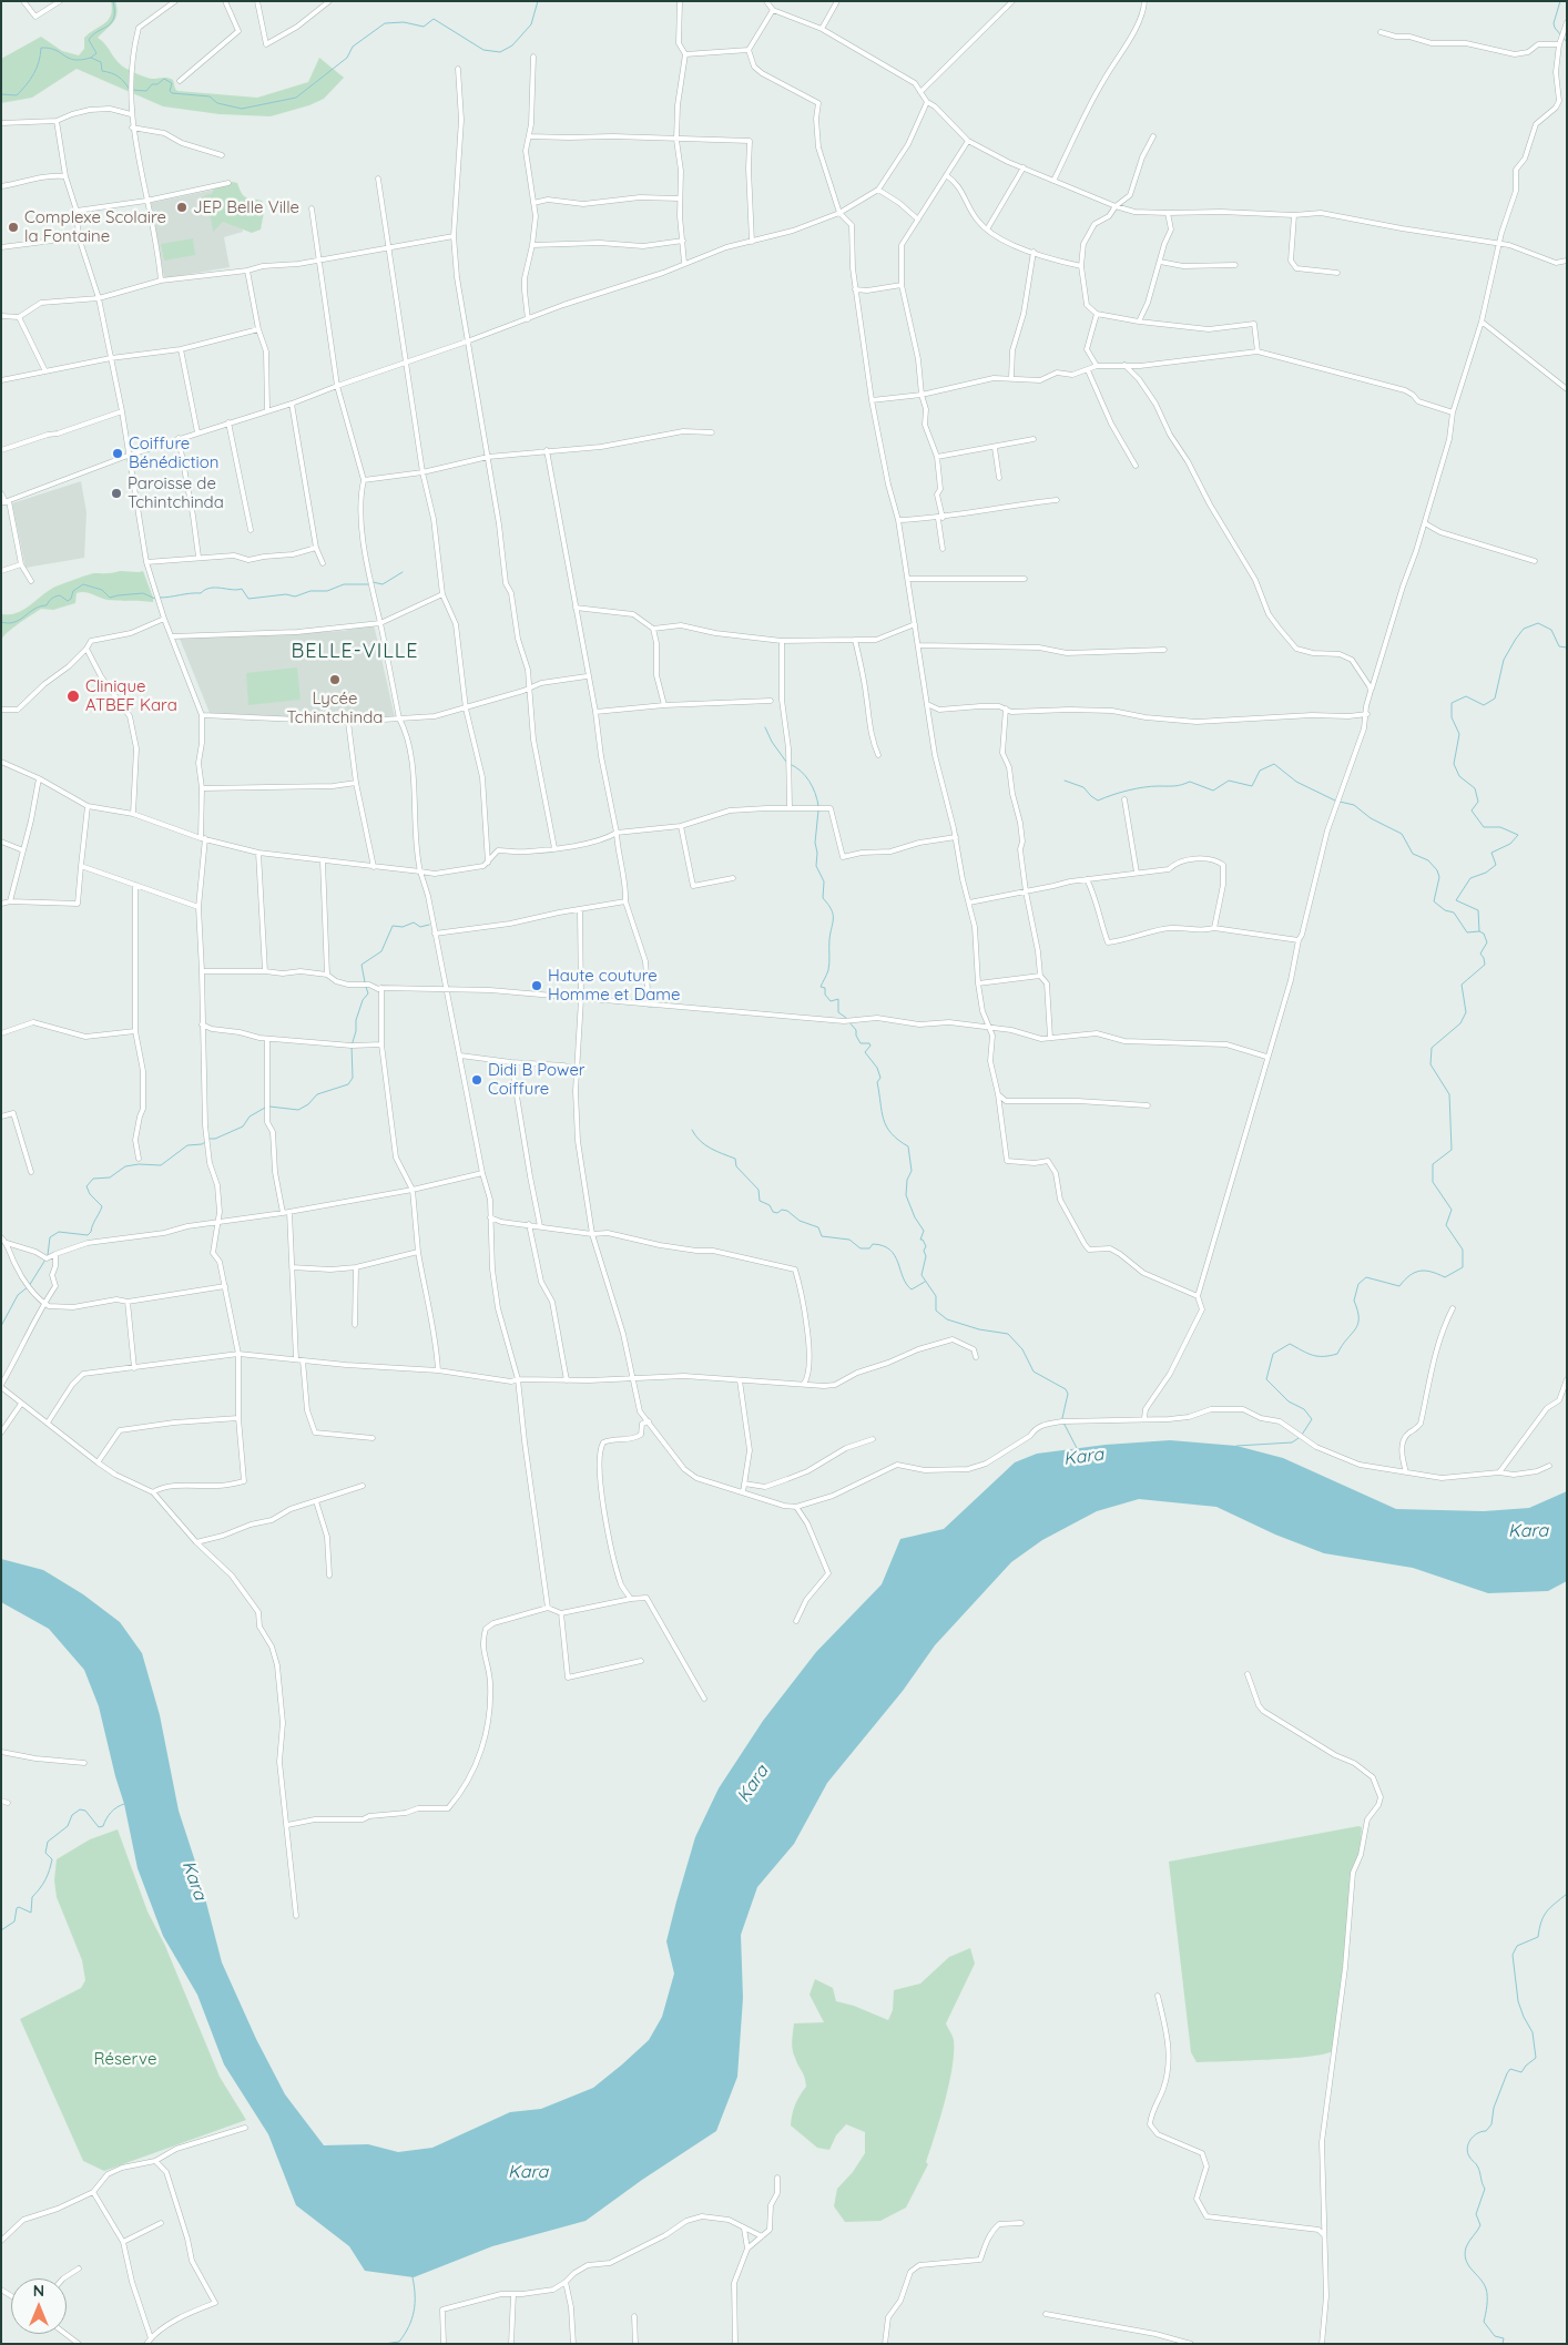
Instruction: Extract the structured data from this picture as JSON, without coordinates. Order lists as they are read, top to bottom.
{
  "districts": ["BELLE-VILLE"],
  "water": ["Kara"],
  "parks": ["Réserve"],
  "places": [
    "JEP Belle Ville",
    "Complexe Scolaire la Fontaine",
    "Coiffure Bénédiction",
    "Paroisse de Tchintchinda",
    "Lycée Tchintchinda",
    "Clinique ATBEF Kara",
    "Haute couture Homme et Dame",
    "Didi B Power Coiffure"
  ],
  "north": "top"
}
